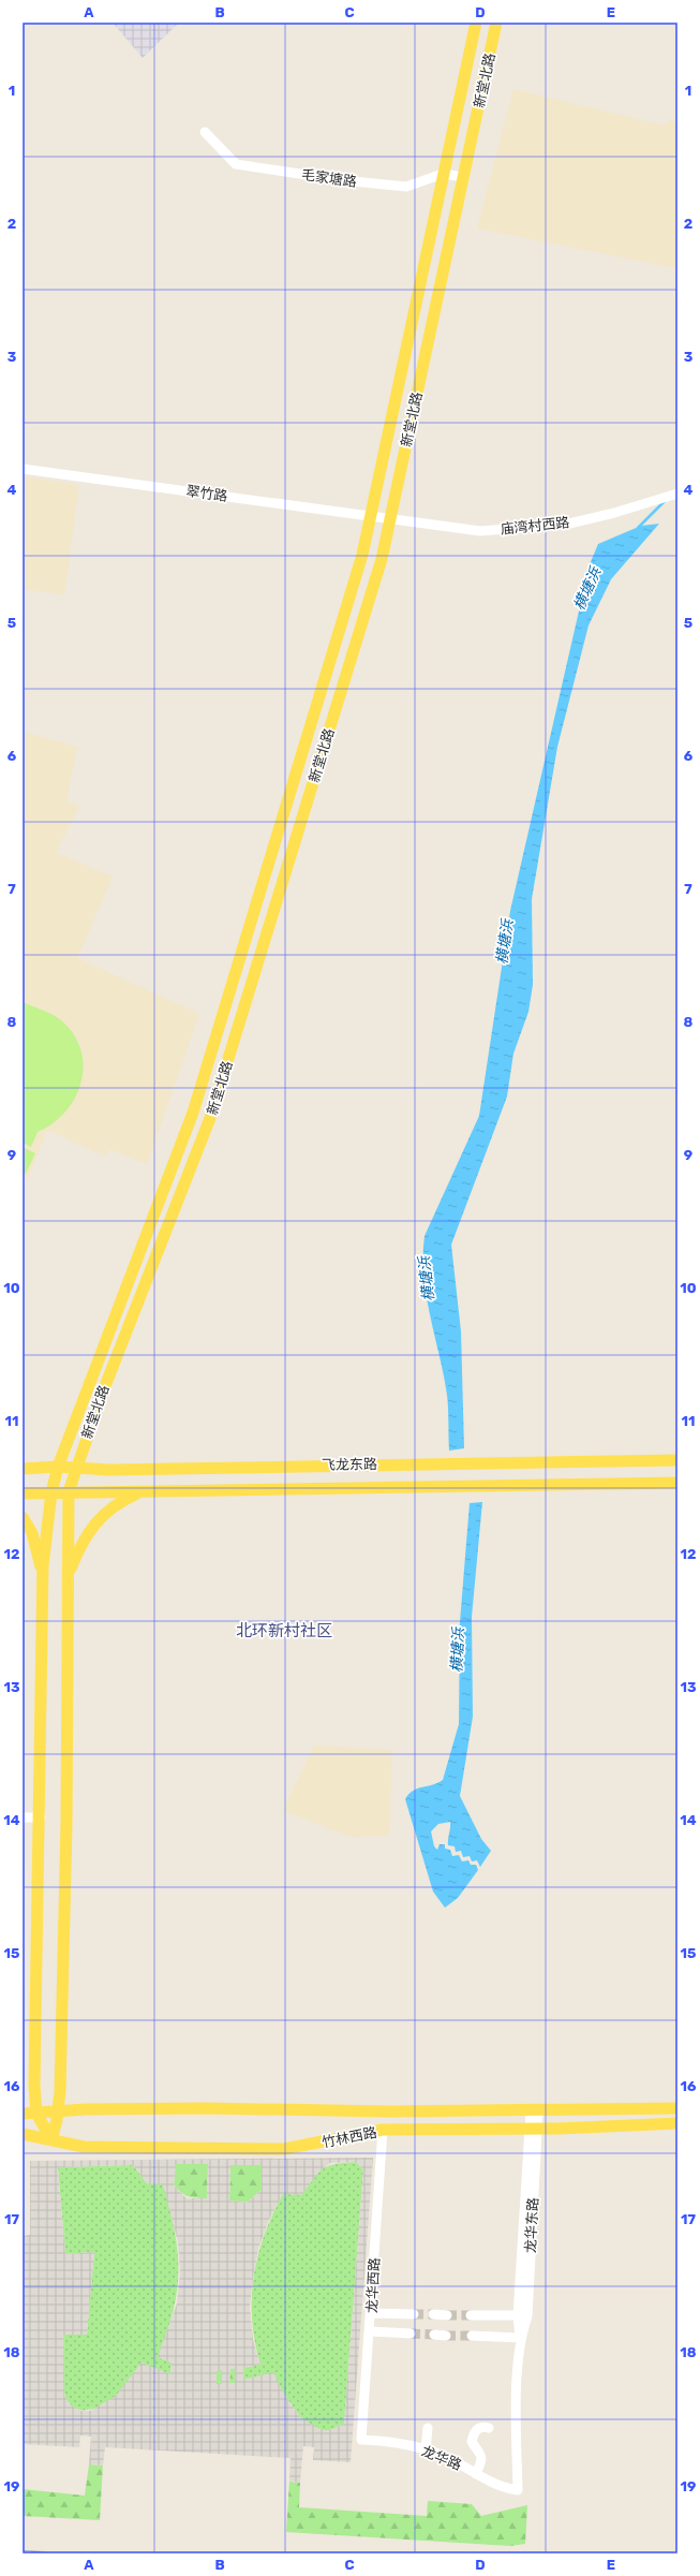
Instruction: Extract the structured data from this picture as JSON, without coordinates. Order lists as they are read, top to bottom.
{
  "streets": {
    "main road": ["新堂北路", "飞龙东路", "竹林西路"],
    "street": [
      "毛家塘路",
      "翠竹路",
      "庙湾村西路",
      "龙华东路",
      "龙华西路",
      "龙华路"
    ]
  },
  "crossings": [
    ["新堂北路", "毛家塘路"],
    ["新堂北路", "翠竹路"],
    ["新堂北路", "庙湾村西路"],
    ["新堂北路", "飞龙东路"],
    ["新堂北路", "竹林西路"],
    ["翠竹路", "庙湾村西路"],
    ["竹林西路", "龙华东路"],
    ["竹林西路", "龙华西路"],
    ["龙华东路", "龙华路"],
    ["龙华西路", "龙华路"]
  ],
  "districts": ["北环新村社区"],
  "water": ["横塘浜"],
  "grid": {
    "columns": [
      "A",
      "B",
      "C",
      "D",
      "E"
    ],
    "rows": [
      "1",
      "2",
      "3",
      "4",
      "5",
      "6",
      "7",
      "8",
      "9",
      "10",
      "11",
      "12",
      "13",
      "14",
      "15",
      "16",
      "17",
      "18",
      "19"
    ]
  }
}
